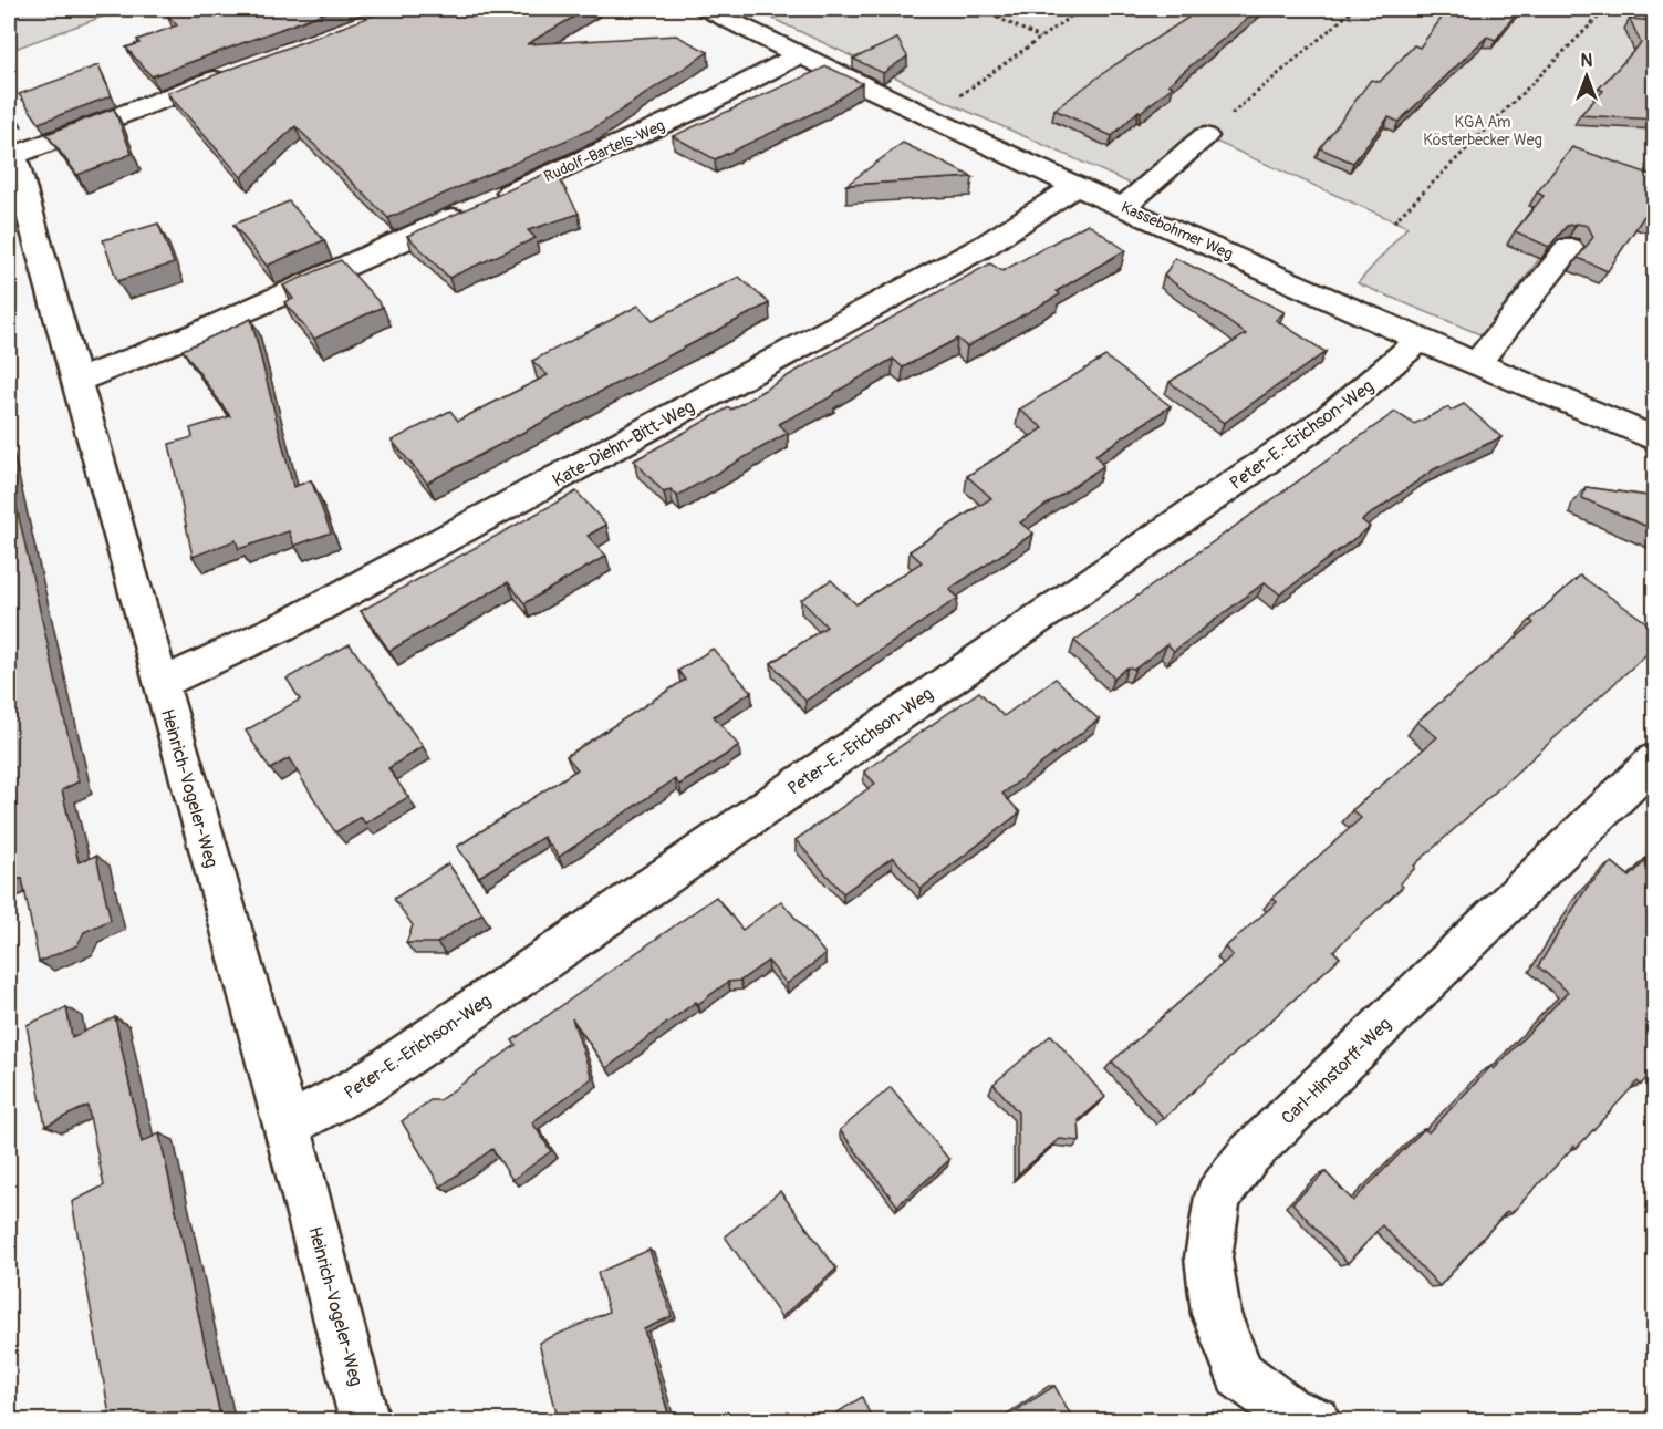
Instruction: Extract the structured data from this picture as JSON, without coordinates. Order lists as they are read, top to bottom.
{
  "streets": {
    "street": [
      "Rudolf-Bartels-Weg",
      "Kassebohmer Weg",
      "Peter-E.-Erichson-Weg",
      "Kate-Diehn-Bitt-Weg",
      "Heinrich-Vogeler-Weg",
      "Carl-Hinstorff-Weg"
    ]
  },
  "crossings": [
    ["Rudolf-Bartels-Weg", "Kassebohmer Weg"],
    ["Rudolf-Bartels-Weg", "Heinrich-Vogeler-Weg"],
    ["Kassebohmer Weg", "Peter-E.-Erichson-Weg"],
    ["Kassebohmer Weg", "Kate-Diehn-Bitt-Weg"],
    ["Peter-E.-Erichson-Weg", "Heinrich-Vogeler-Weg"],
    ["Kate-Diehn-Bitt-Weg", "Heinrich-Vogeler-Weg"]
  ],
  "parks": ["KGA Am Kösterbecker Weg"],
  "north": "top"
}
